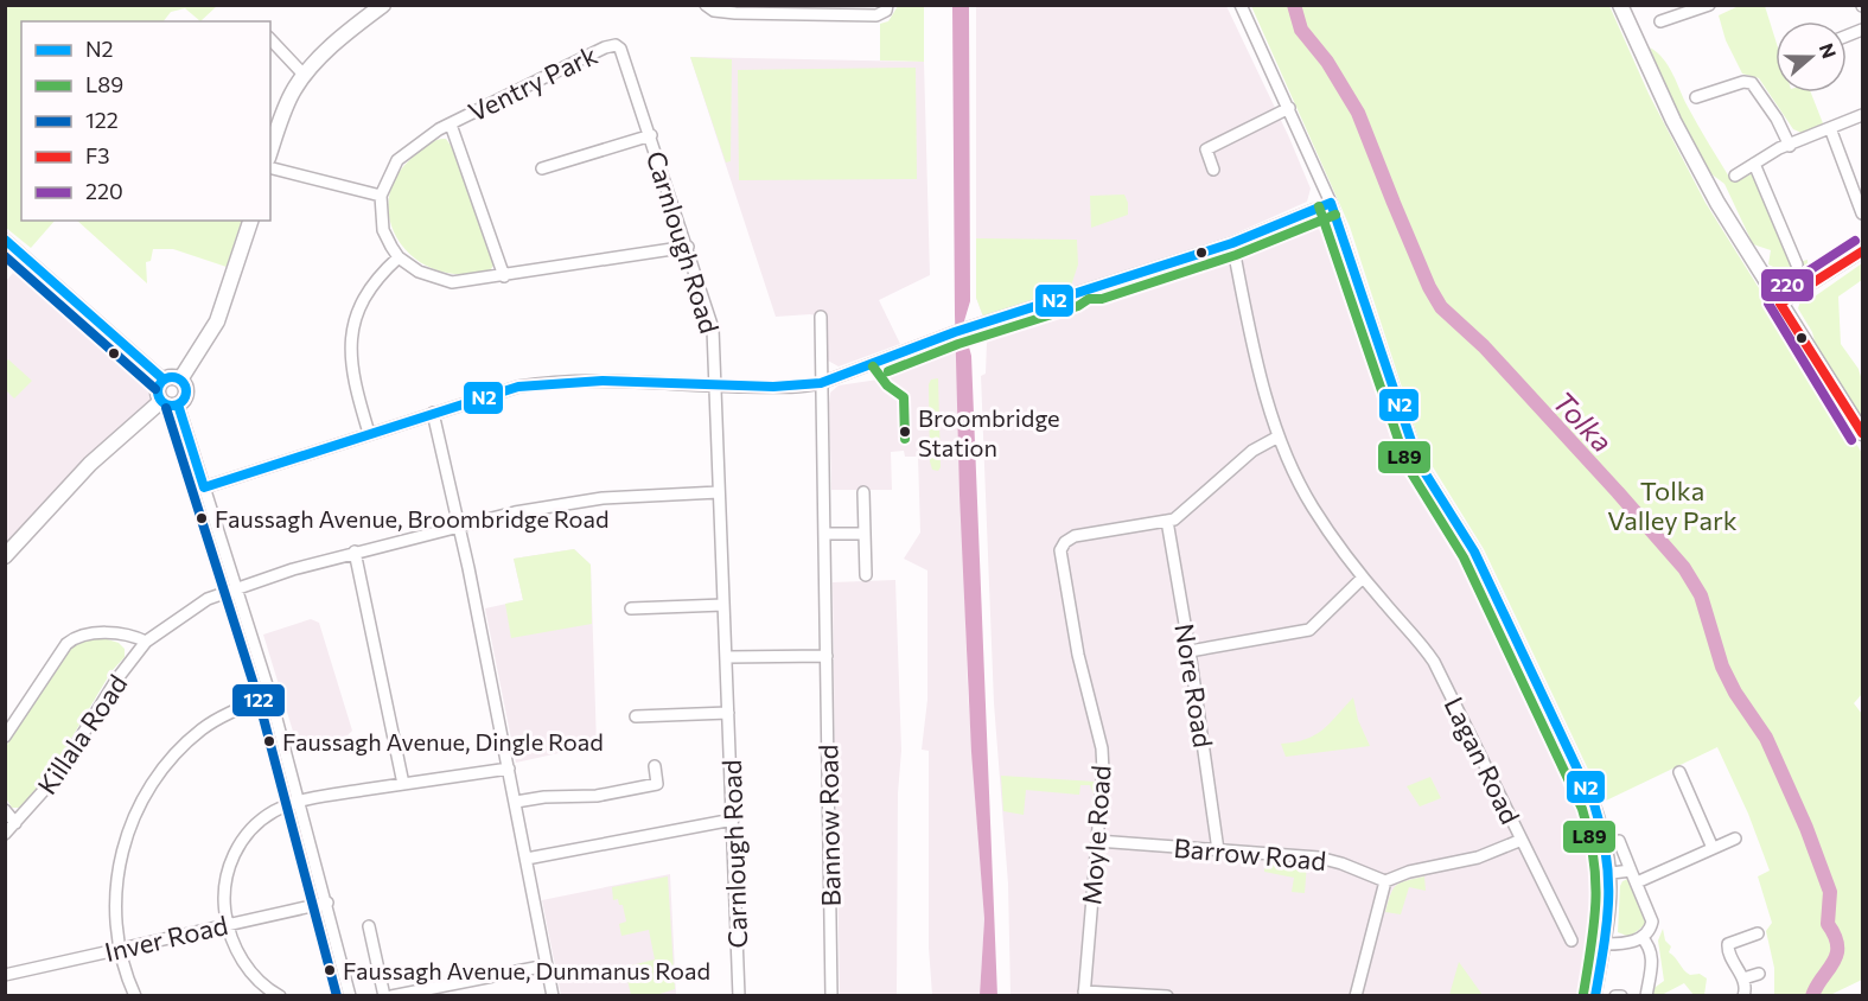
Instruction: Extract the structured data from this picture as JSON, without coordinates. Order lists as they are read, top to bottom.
{
  "streets": {
    "street": [
      "Ventry Park",
      "Carnlough Road",
      "Nore Road",
      "Killala Road",
      "Lagan Road",
      "Bannow Road",
      "Moyle Road",
      "Barrow Road",
      "Inver Road"
    ]
  },
  "crossings": [
    ["Ventry Park", "Carnlough Road"],
    ["Carnlough Road", "Killala Road"],
    ["Nore Road", "Moyle Road"],
    ["Nore Road", "Barrow Road"],
    ["Moyle Road", "Barrow Road"]
  ],
  "water": ["Tolka"],
  "parks": ["Tolka Valley Park"],
  "places": [
    "Broombridge Station",
    "Faussagh Avenue, Broombridge Road",
    "Faussagh Avenue, Dingle Road",
    "Faussagh Avenue, Dunmanus Road"
  ],
  "lines": [
    "transit line N2",
    "transit line L89",
    "transit line 220",
    "transit line F3",
    "transit line 122"
  ],
  "legend": [
    "N2",
    "L89",
    "122",
    "F3",
    "220"
  ],
  "north": "right"
}
